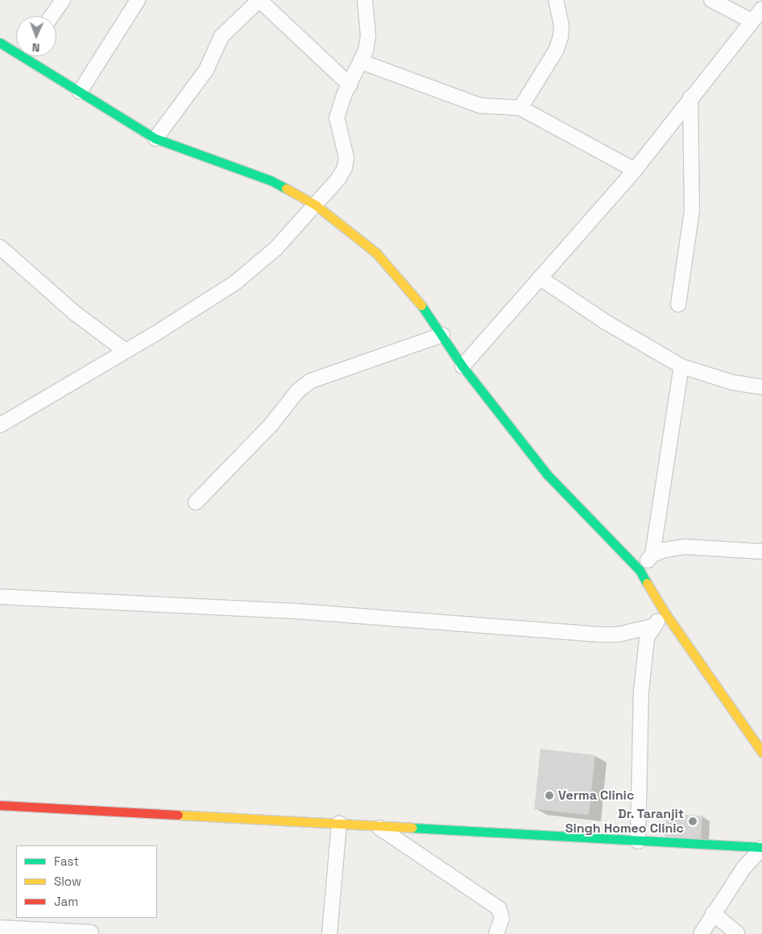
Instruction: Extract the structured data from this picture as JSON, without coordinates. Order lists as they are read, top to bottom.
{
  "places": ["Verma Clinic", "Dr. Taranjit Singh Homeo Clinic"],
  "legend": ["Fast", "Slow", "Jam"],
  "north": "bottom"
}
